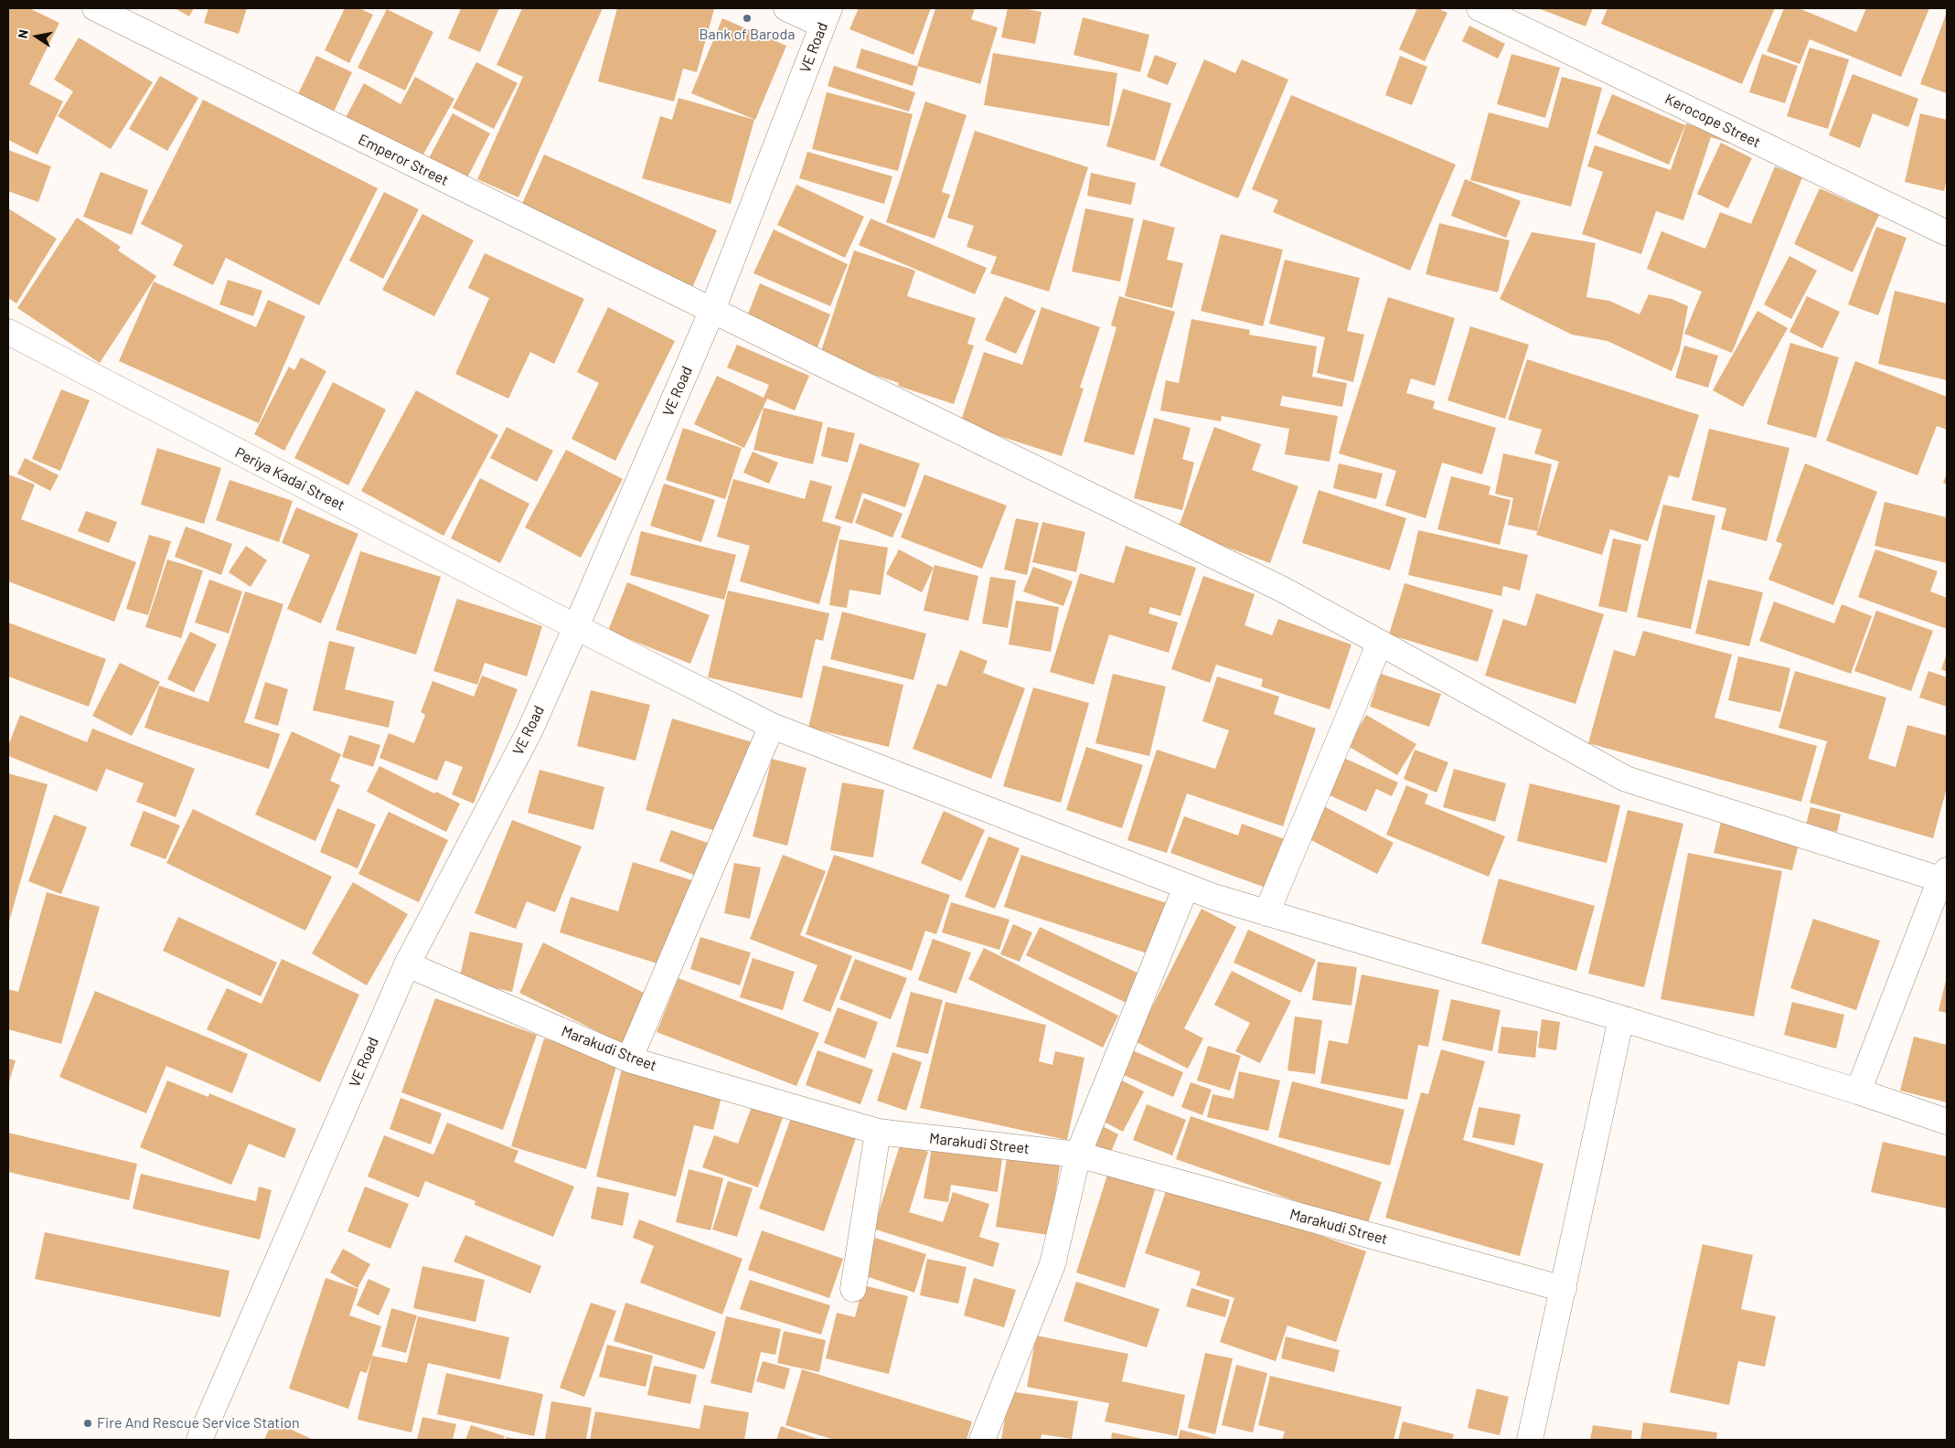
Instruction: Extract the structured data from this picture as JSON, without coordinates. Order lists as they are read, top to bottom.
{
  "streets": {
    "street": [
      "VE Road",
      "Kerocope Street",
      "Emperor Street",
      "Periya Kadai Street",
      "Marakudi Street"
    ]
  },
  "crossings": [
    ["VE Road", "Emperor Street"],
    ["VE Road", "Periya Kadai Street"],
    ["VE Road", "Marakudi Street"]
  ],
  "places": ["Bank of Baroda", "Fire And Rescue Service Station"],
  "north": "left"
}
